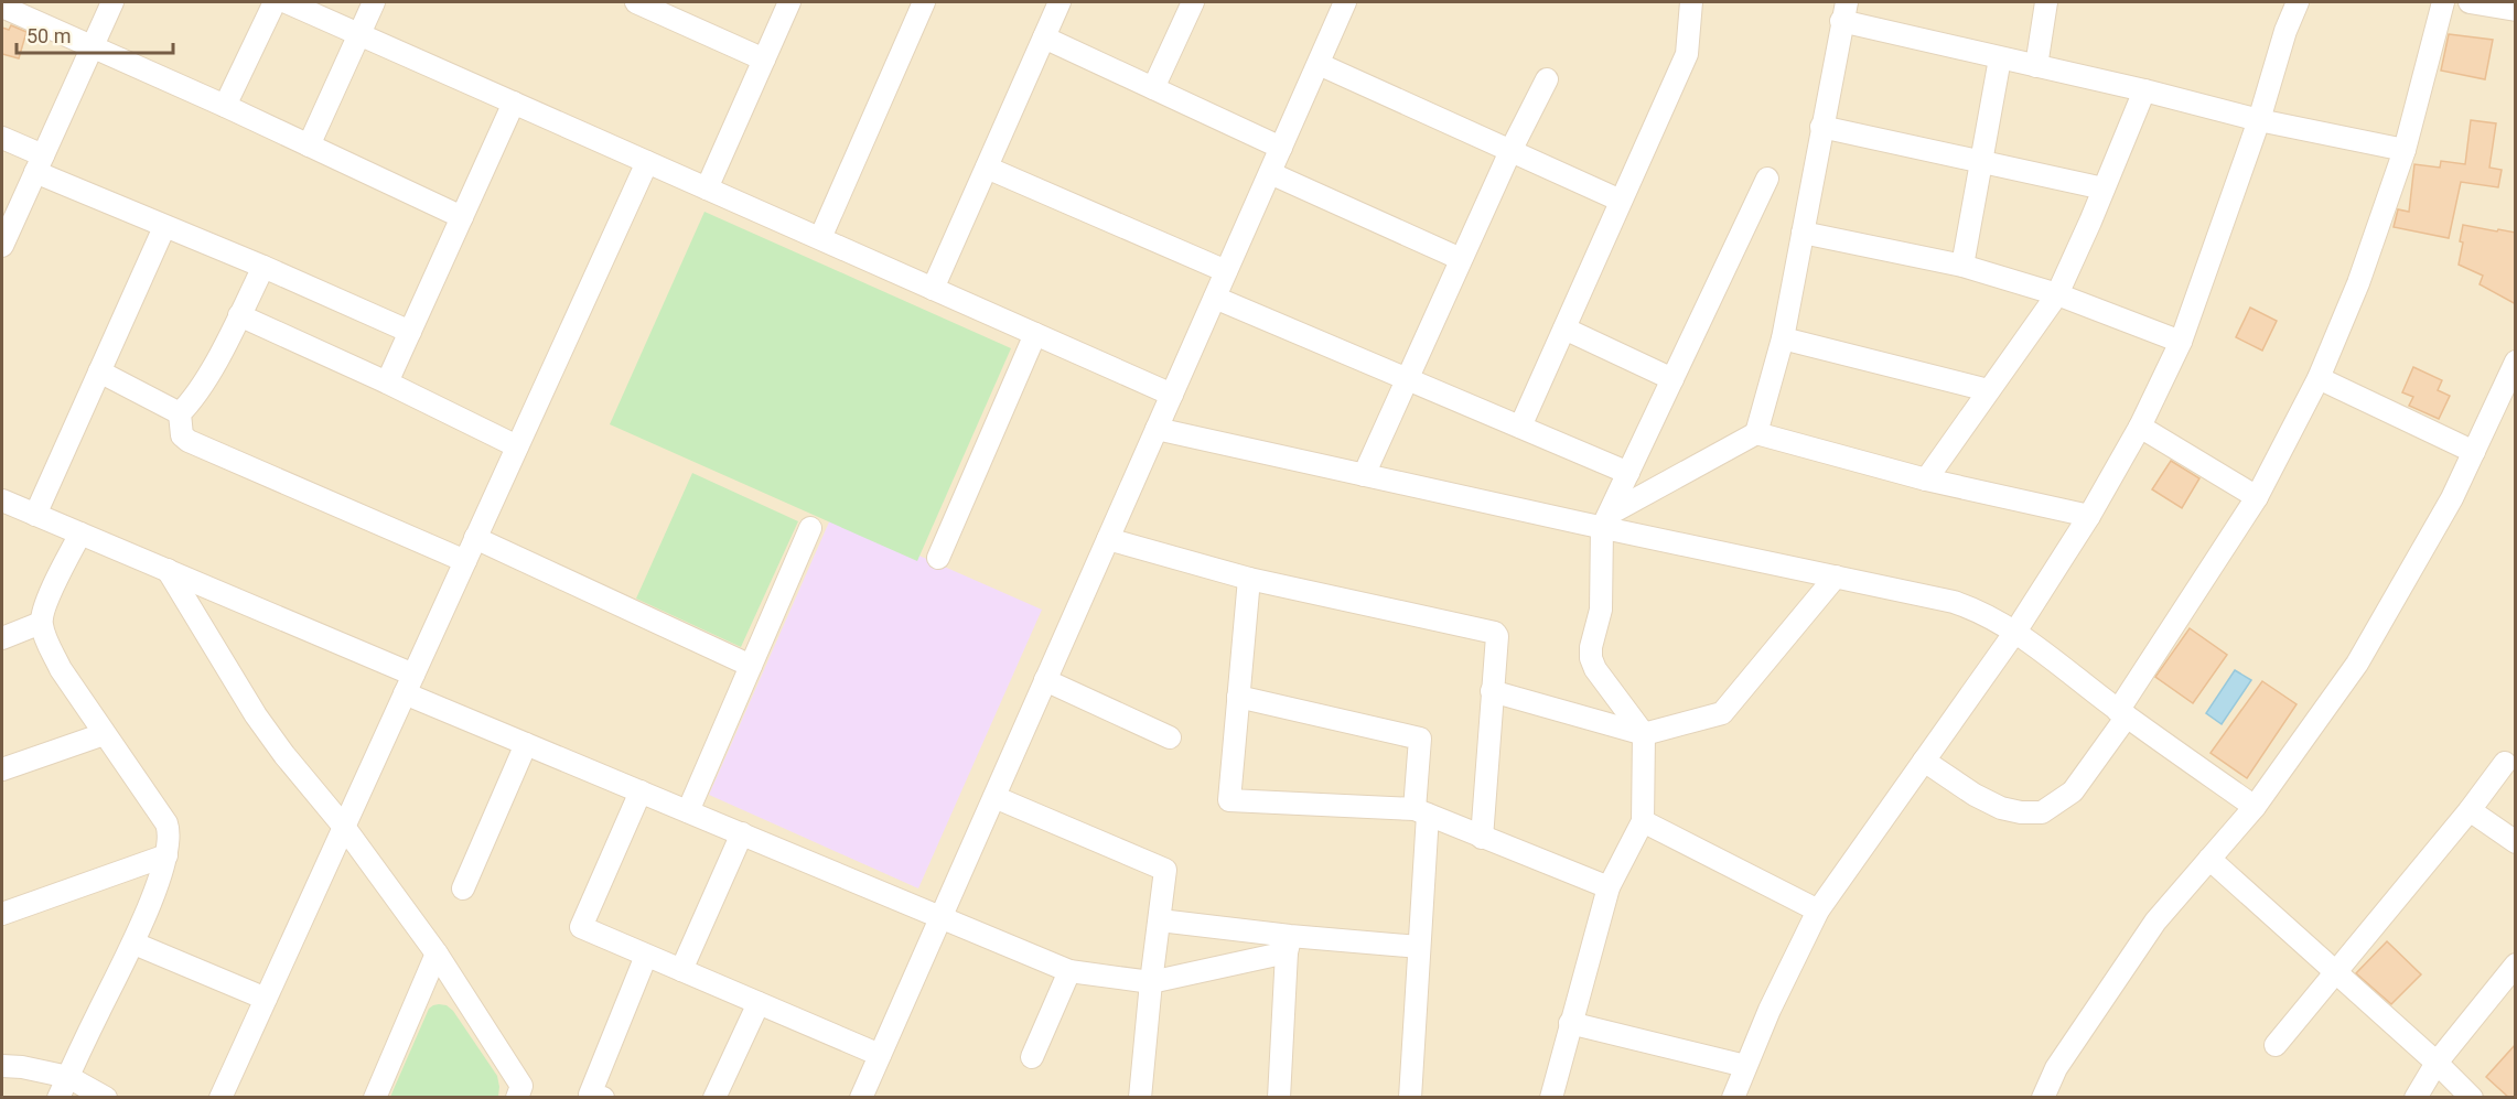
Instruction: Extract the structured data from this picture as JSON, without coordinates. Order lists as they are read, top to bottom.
{
  "scale_bar": "50 m"
}
